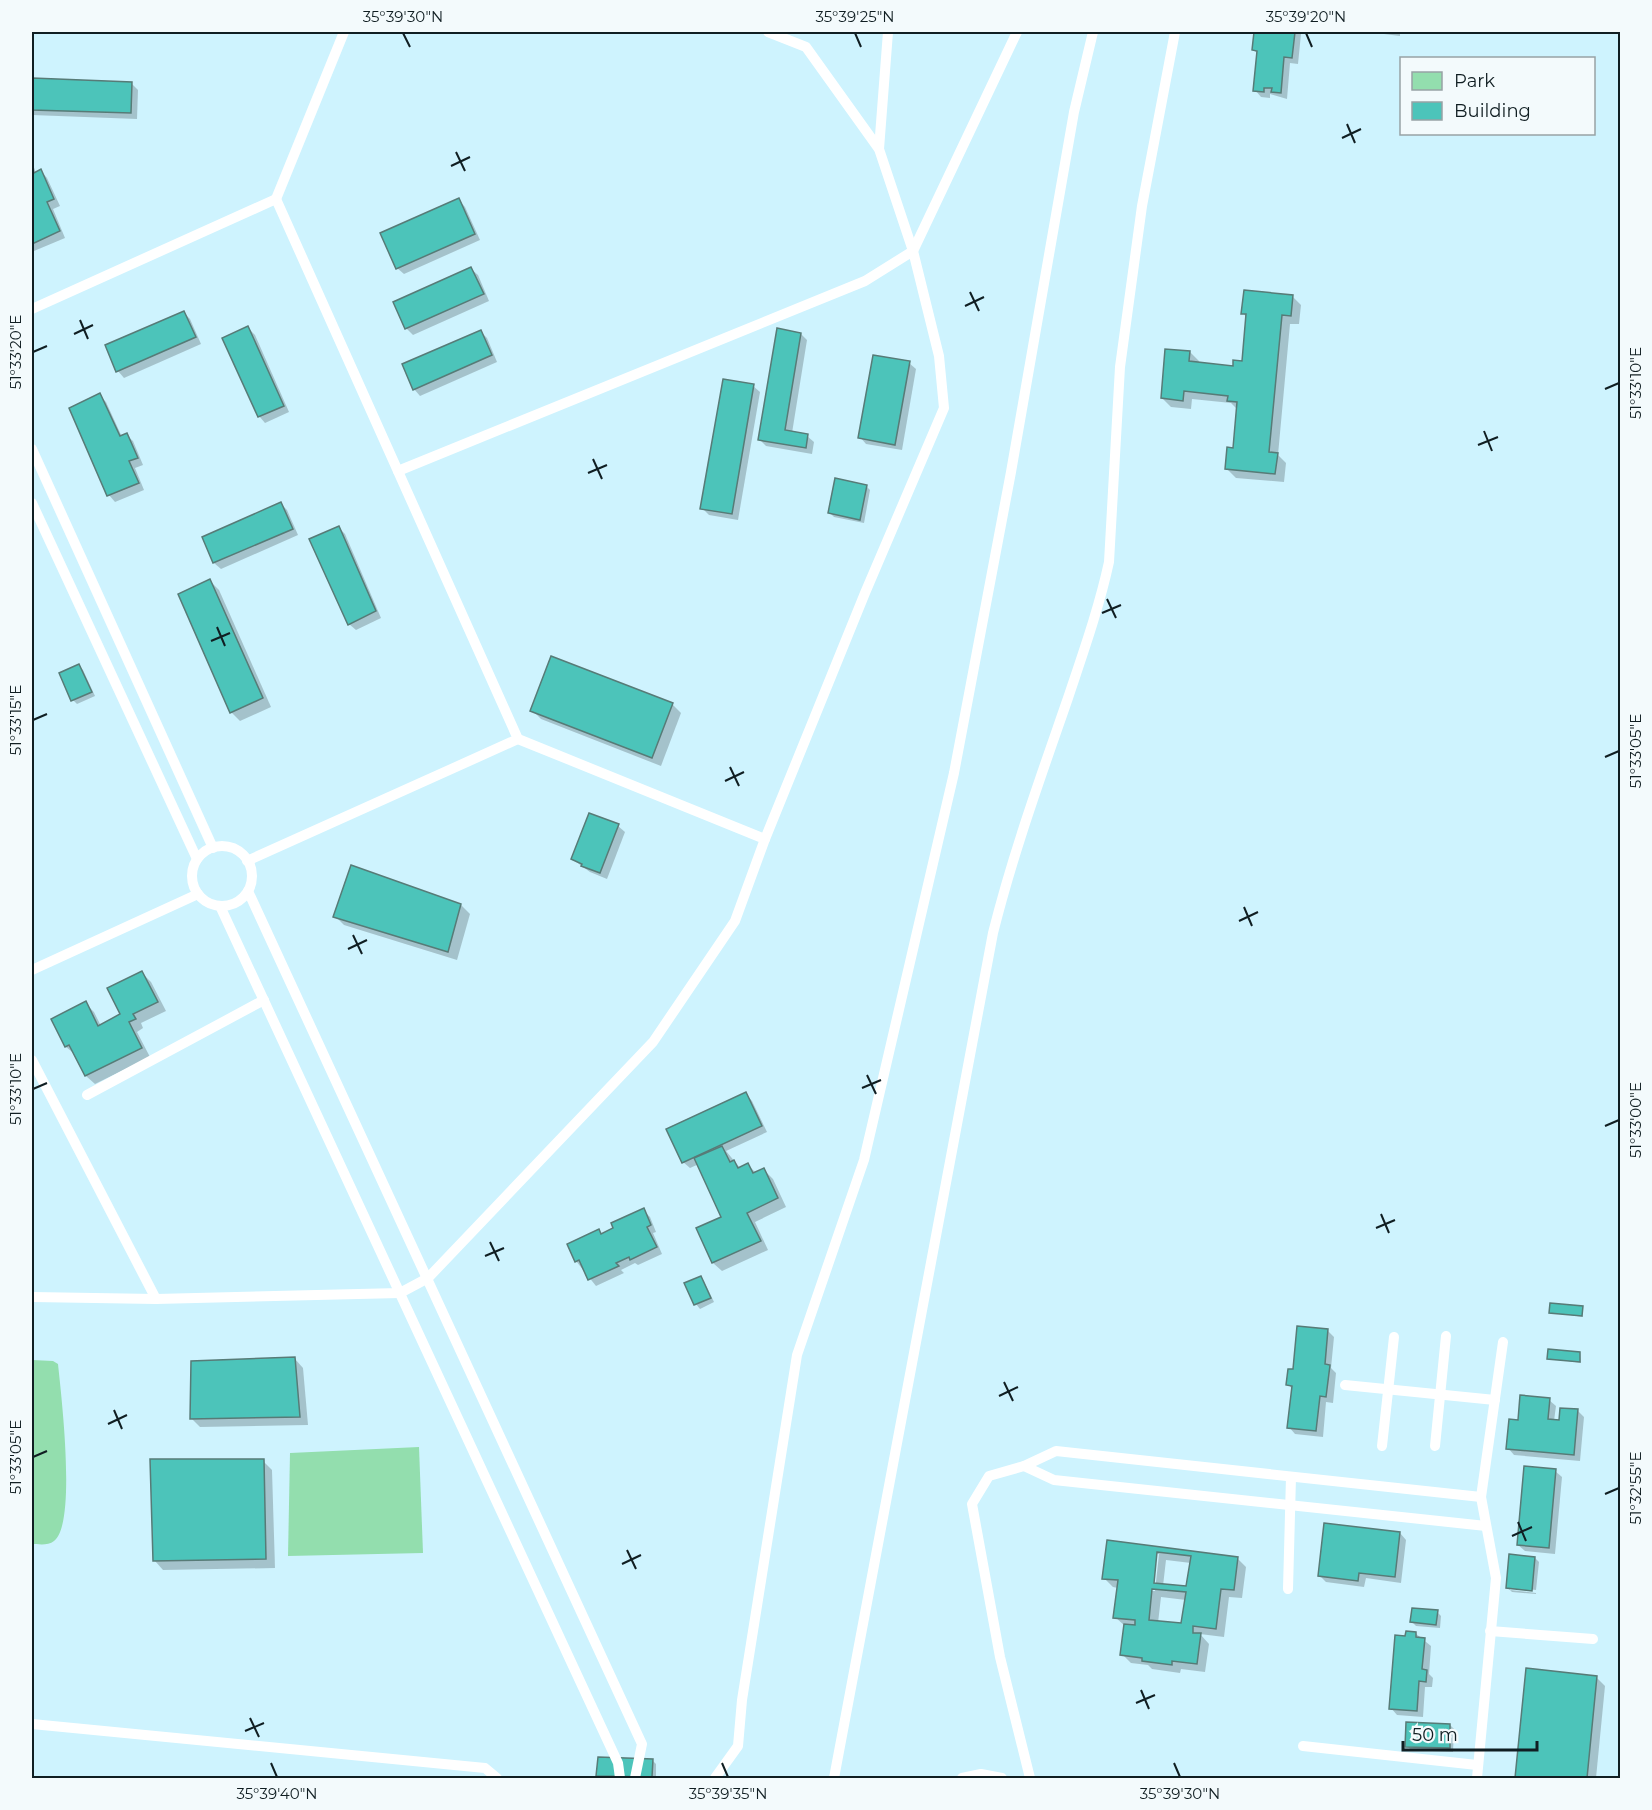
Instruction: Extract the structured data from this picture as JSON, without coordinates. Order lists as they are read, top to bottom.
{
  "legend": ["Park", "Building"],
  "scale_bar": "50 m",
  "coordinates": [
    "35°39'30\"N",
    "35°39'25\"N",
    "35°39'20\"N",
    "51°33'20\"E",
    "51°33'10\"E",
    "51°33'15\"E",
    "51°33'05\"E",
    "51°33'00\"E",
    "51°32'55\"E",
    "35°39'40\"N",
    "35°39'35\"N"
  ]
}
